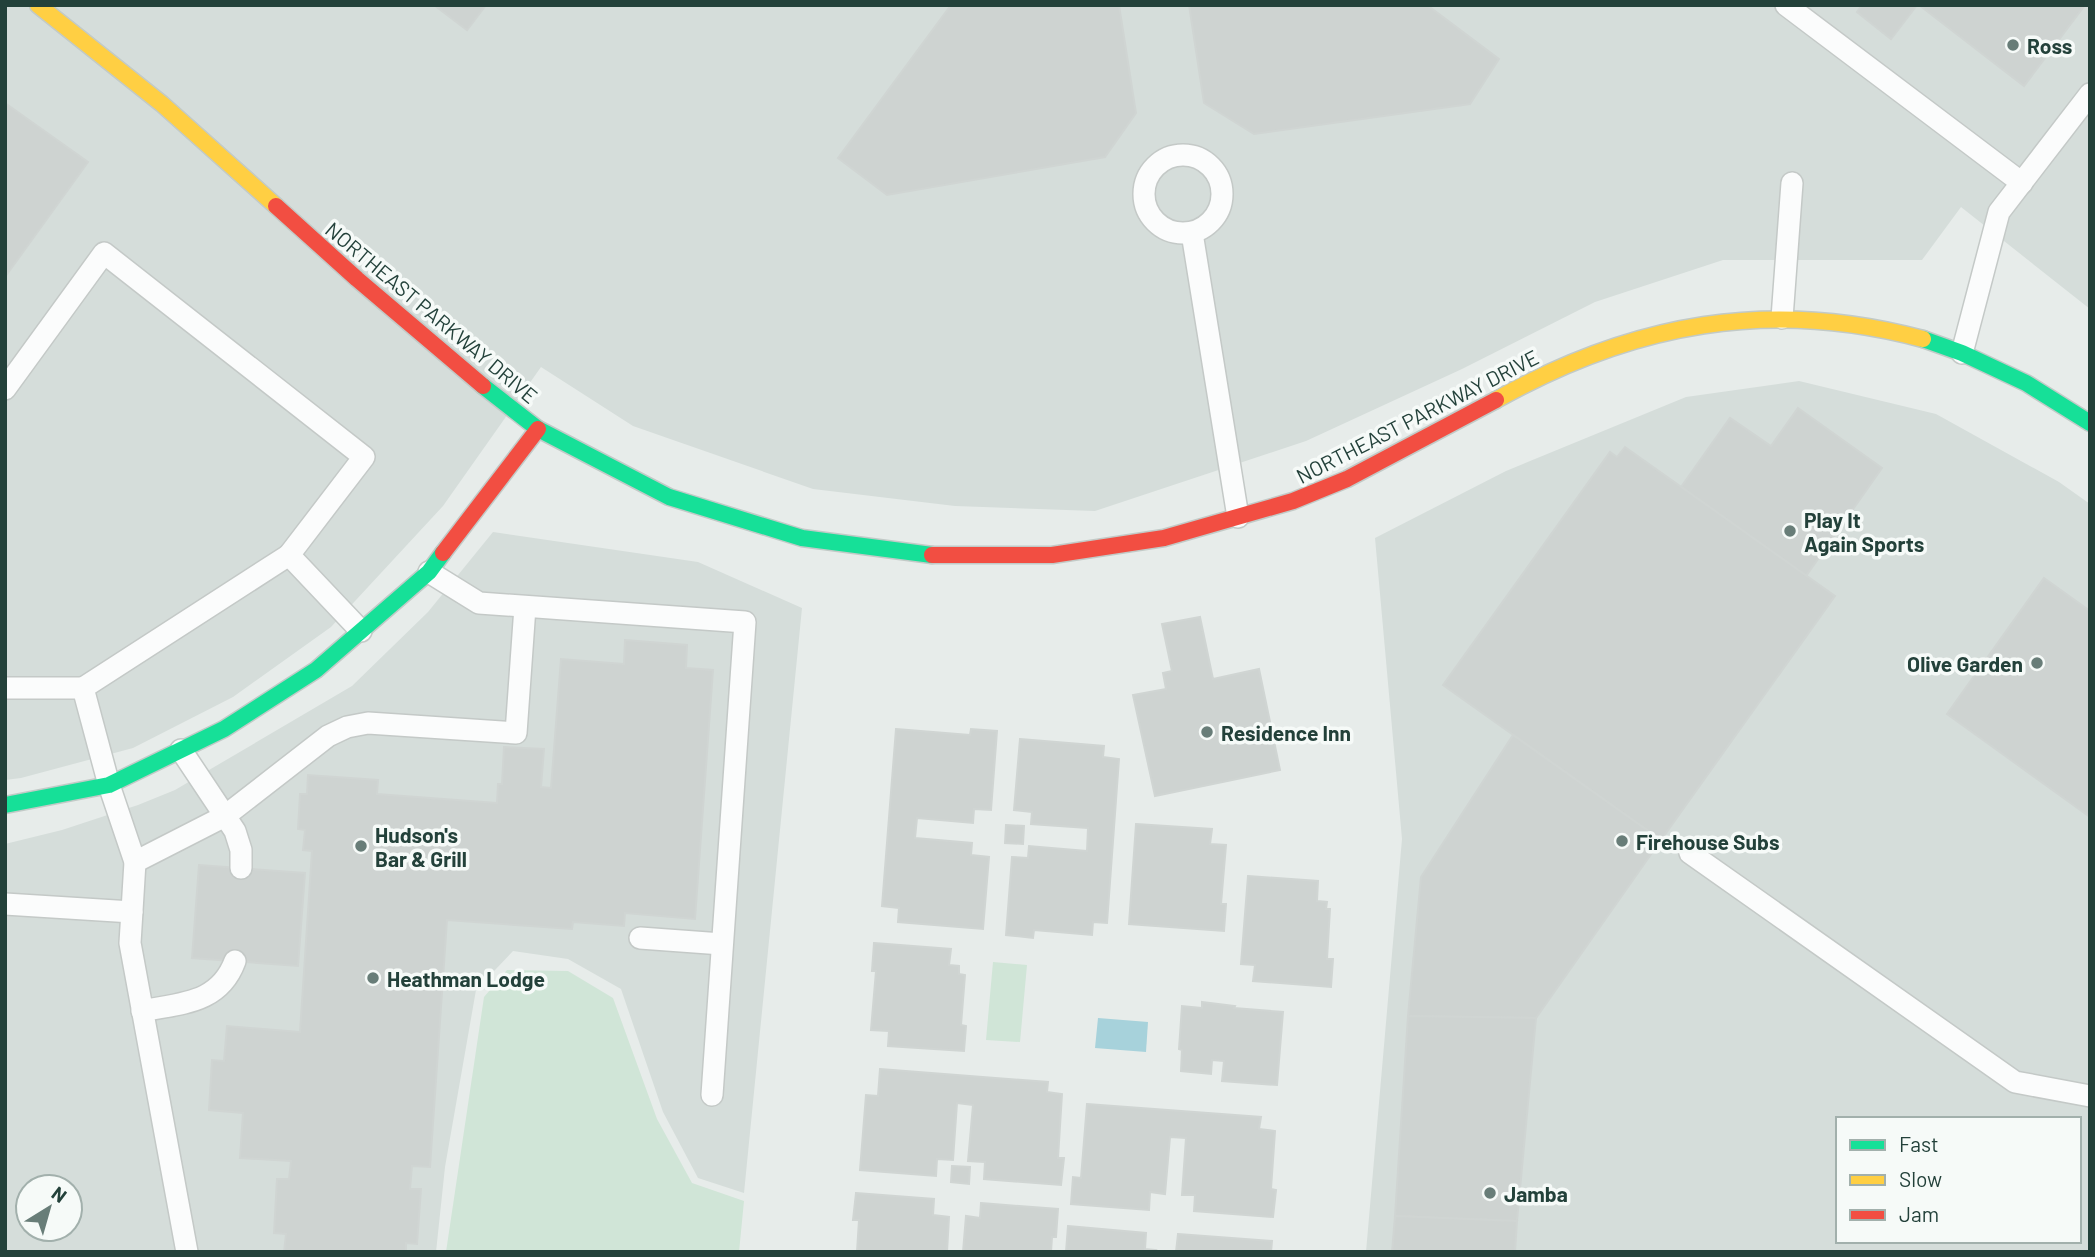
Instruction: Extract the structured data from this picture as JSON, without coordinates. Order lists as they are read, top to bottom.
{
  "streets": {
    "street": ["NORTHEAST PARKWAY DRIVE"]
  },
  "places": [
    "Ross",
    "Play It Again Sports",
    "Olive Garden",
    "Residence Inn",
    "Firehouse Subs",
    "Hudson's Bar & Grill",
    "Heathman Lodge",
    "Jamba"
  ],
  "legend": ["Fast", "Slow", "Jam"],
  "north": "top right"
}
